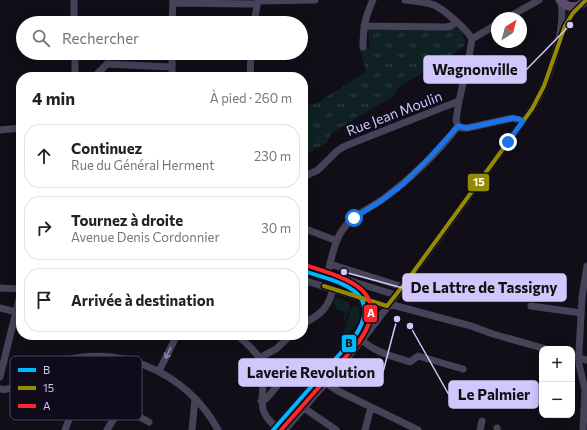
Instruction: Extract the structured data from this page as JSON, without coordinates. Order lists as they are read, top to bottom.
{
  "streets": {
    "street": ["Rue Jean Moulin"]
  },
  "places": [
    "Wagnonville",
    "De Lattre de Tassigny",
    "Laverie Revolution",
    "Le Palmier"
  ],
  "lines": ["transit line 15", "transit line A", "transit line B"],
  "legend": ["B", "15", "A"],
  "north": "top right",
  "page": {
    "search": "Rechercher",
    "heading": ["4 min", "À pied · 260 m"],
    "list": [
      ["Continuez", "Rue du Général Herment", "230 m"],
      ["Tournez à droite", "Avenue Denis Cordonnier", "30 m"],
      "Arrivée à destination"
    ],
    "map_buttons": ["+", "−"]
  }
}
